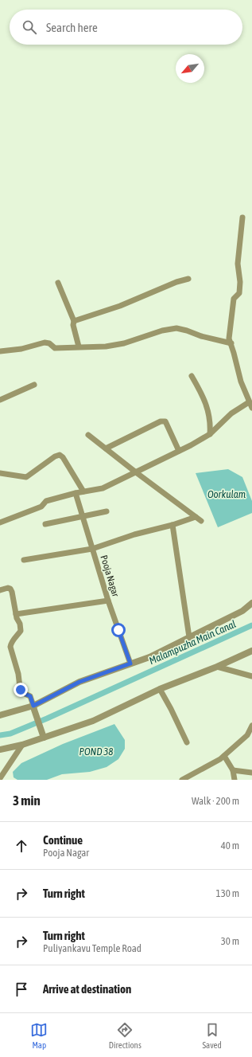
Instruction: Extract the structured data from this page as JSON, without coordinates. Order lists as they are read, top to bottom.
{
  "streets": {
    "street": ["Pooja Nagar"]
  },
  "water": ["Oorkulam", "Malampuzha Main Canal", "POND 38"],
  "north": "bottom left",
  "page": {
    "search": "Search here",
    "heading": ["3 min", "Walk · 200 m"],
    "list": [
      ["Continue", "Pooja Nagar", "40 m"],
      ["Turn right", "130 m"],
      ["Turn right", "Puliyankavu Temple Road", "30 m"],
      "Arrive at destination"
    ],
    "nav": ["Map", "Directions", "Saved"]
  }
}
